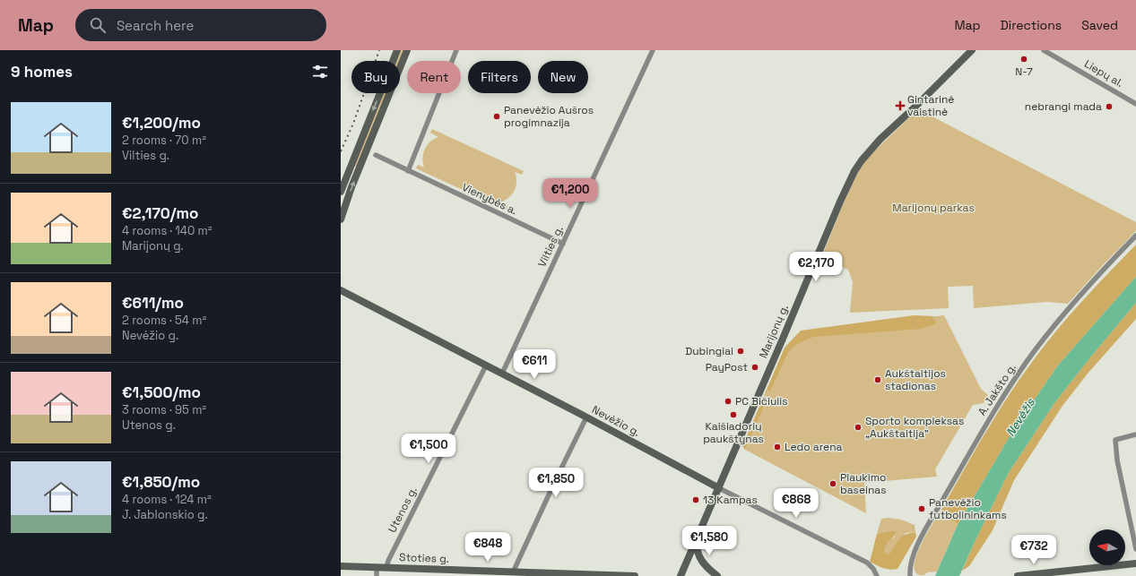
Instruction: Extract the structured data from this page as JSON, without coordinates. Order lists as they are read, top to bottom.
{
  "streets": {
    "main road": ["Marijonų g.", "Nevėžio g.", "Stoties g."],
    "street": [
      "Liepų al.",
      "Vienybės a.",
      "Vilties g.",
      "A. Jakšto g.",
      "Utenos g."
    ]
  },
  "crossings": [
    ["Vienybės a.", "Vilties g."],
    ["Vilties g.", "Nevėžio g."],
    ["Marijonų g.", "Nevėžio g."],
    ["Nevėžio g.", "Utenos g."],
    ["Utenos g.", "Stoties g."]
  ],
  "water": ["Nevėžis"],
  "parks": ["Marijonų parkas"],
  "places": {
    "other": [
      "N-7",
      "nebrangi mada",
      "Panevėžio Aušros progimnazija",
      "Dubingiai",
      "PayPost",
      "Aukštaitijos stadionas",
      "PC Bičiulis",
      "Kaišiadorių paukštynas",
      "Sporto kompleksas „Aukštaitija”",
      "Ledo arena",
      "Plaukimo baseinas",
      "13 Kampas",
      "Panevėžio futbolininkams"
    ],
    "health": ["Gintarinė vaistinė"]
  },
  "north": "left",
  "page": {
    "header": "Map",
    "search": "Search here",
    "nav": ["Map", "Directions", "Saved"],
    "heading": "9 homes",
    "chip": [
      "Buy",
      "Rent",
      "Filters",
      "New"
    ],
    "list": [
      {
        "name": "€1,200/mo",
        "note": "2 rooms · 70 m² · Vilties g."
      },
      {
        "name": "€2,170/mo",
        "note": "4 rooms · 140 m² · Marijonų g."
      },
      {
        "name": "€611/mo",
        "note": "2 rooms · 54 m² · Nevėžio g."
      },
      {
        "name": "€1,500/mo",
        "note": "3 rooms · 95 m² · Utenos g."
      },
      {
        "name": "€1,850/mo",
        "note": "4 rooms · 124 m² · J. Jablonskio g."
      }
    ],
    "price": [
      "€1,200",
      "€2,170",
      "€611",
      "€1,500",
      "€1,850",
      "€868",
      "€1,580",
      "€848",
      "€732"
    ]
  }
}
